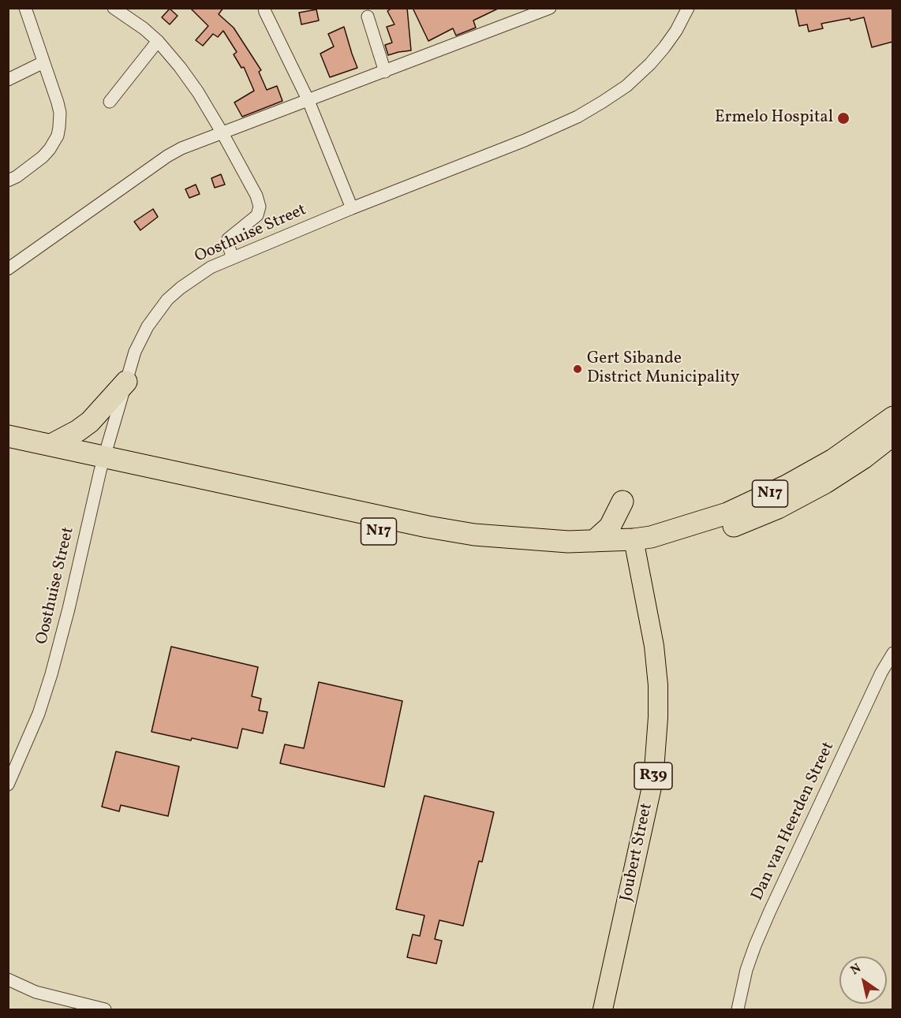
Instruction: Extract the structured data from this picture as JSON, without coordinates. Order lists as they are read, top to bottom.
{
  "streets": {
    "highway": ["N17"],
    "main road": ["R39", "Joubert Street"],
    "street": ["Oosthuise Street", "Dan van Heerden Street"]
  },
  "crossings": [
    ["Oosthuise Street", "N17"],
    ["N17", "Joubert Street"]
  ],
  "places": ["Ermelo Hospital", "Gert Sibande District Municipality"],
  "north": "top left"
}
